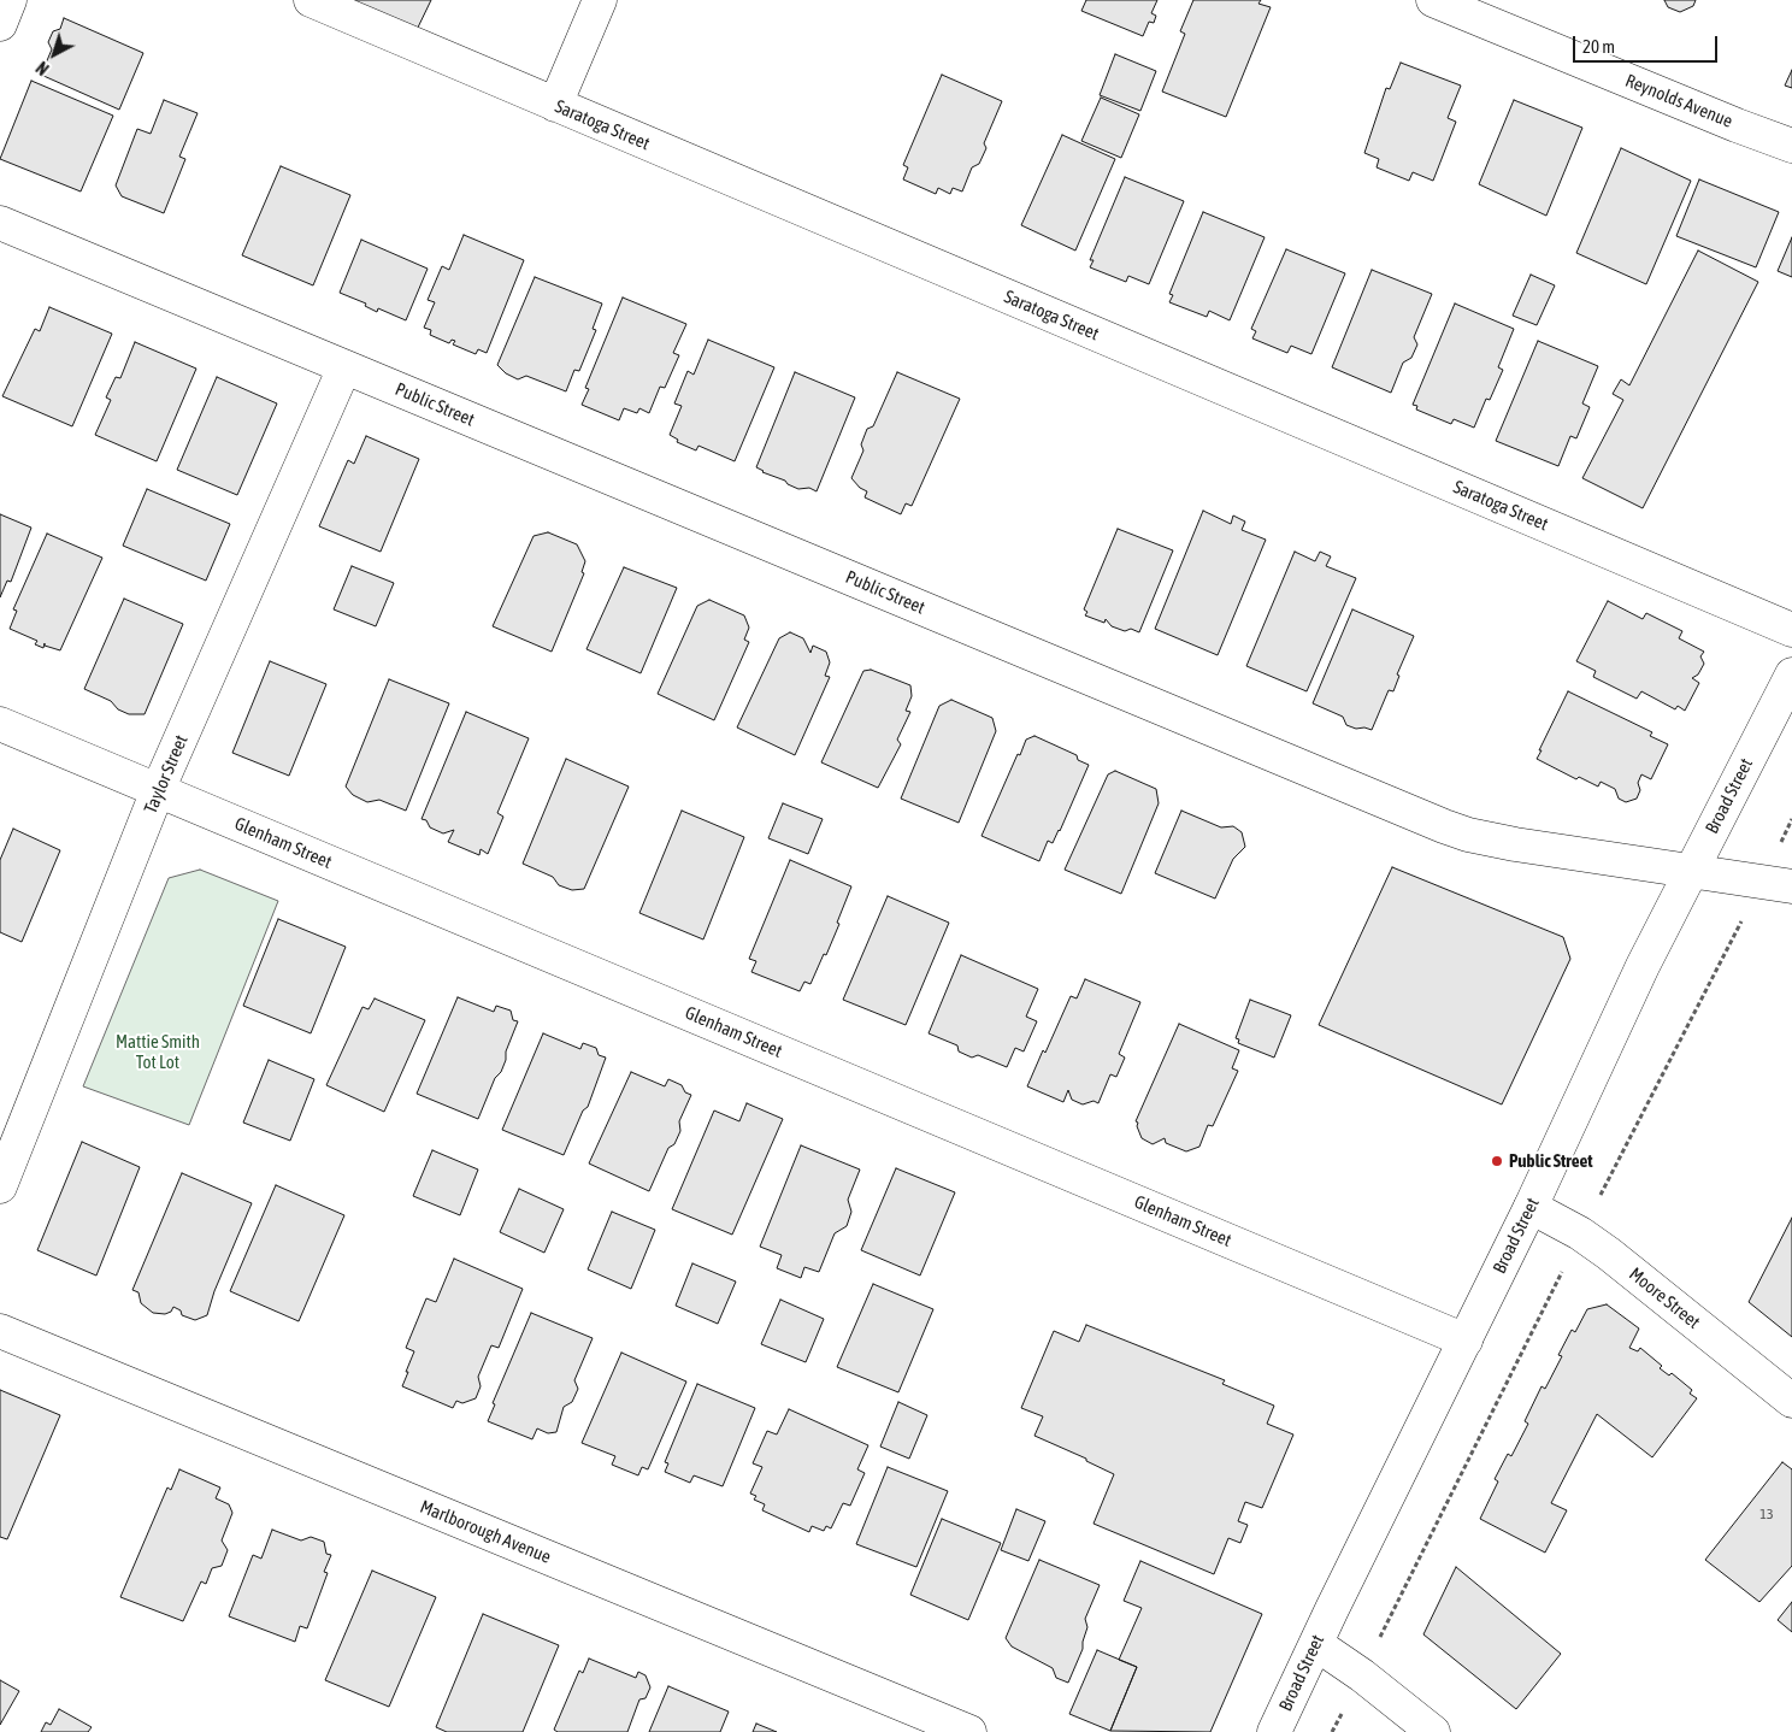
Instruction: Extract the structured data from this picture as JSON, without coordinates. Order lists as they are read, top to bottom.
{
  "streets": {
    "street": [
      "Reynolds Avenue",
      "Saratoga Street",
      "Public Street",
      "Taylor Street",
      "Broad Street",
      "Glenham Street",
      "Moore Street",
      "Marlborough Avenue"
    ]
  },
  "crossings": [
    ["Public Street", "Taylor Street"],
    ["Public Street", "Broad Street"],
    ["Taylor Street", "Glenham Street"],
    ["Broad Street", "Glenham Street"],
    ["Broad Street", "Moore Street"]
  ],
  "parks": ["Mattie Smith Tot Lot"],
  "places": ["Public Street"],
  "house_numbers": ["13"],
  "scale_bar": "20 m",
  "north": "bottom left"
}
